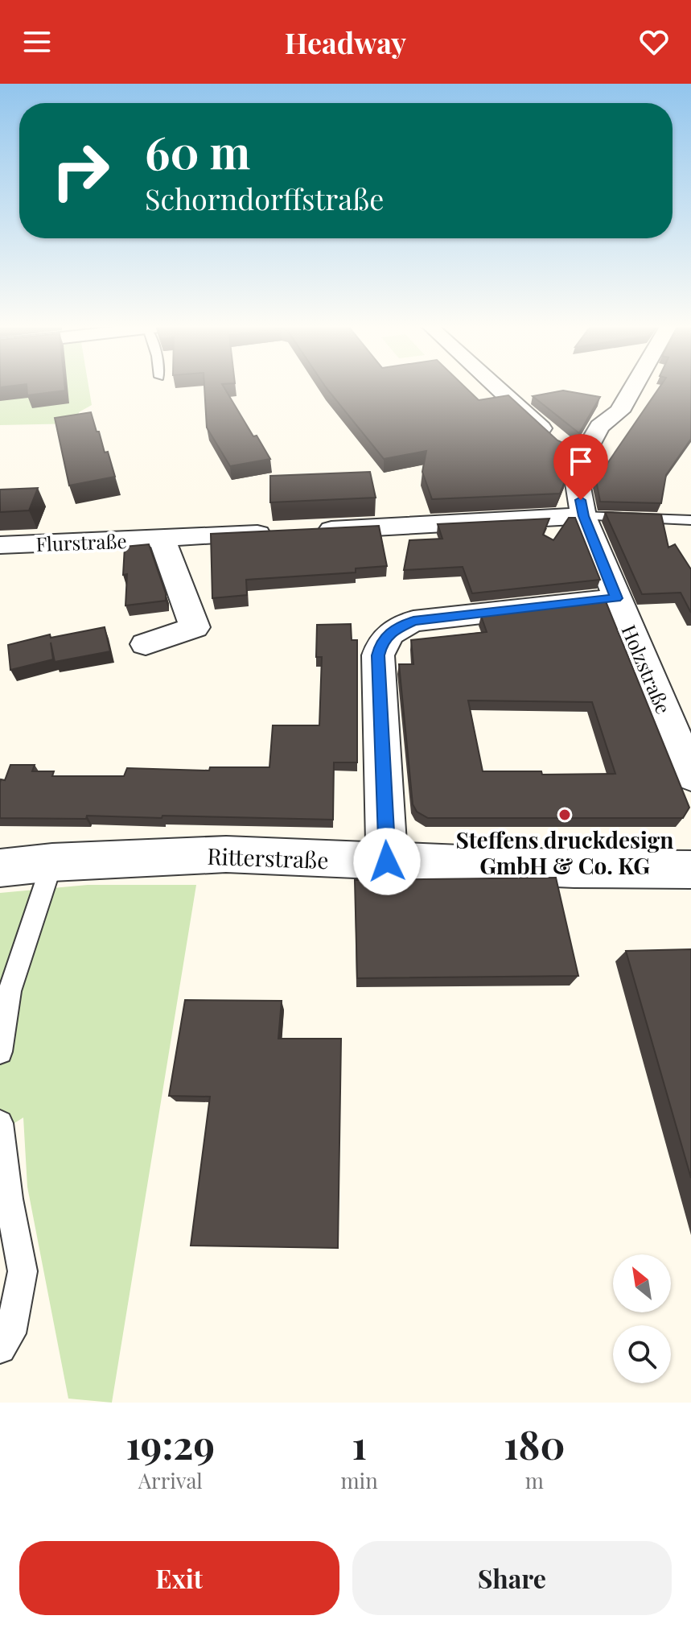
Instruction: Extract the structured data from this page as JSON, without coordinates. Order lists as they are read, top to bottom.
{
  "streets": {
    "street": ["Flurstraße", "Holzstraße", "Ritterstraße"]
  },
  "crossings": [
    ["Flurstraße", "Holzstraße"]
  ],
  "places": ["Steffens druckdesign GmbH & Co. KG"],
  "north": "top left",
  "page": {
    "header": "Headway",
    "turn": ["60 m", "Schorndorffstraße"],
    "eta": [
      "19:29",
      "Arrival",
      "1",
      "min",
      "180",
      "m"
    ],
    "buttons": ["Exit", "Share"]
  }
}
